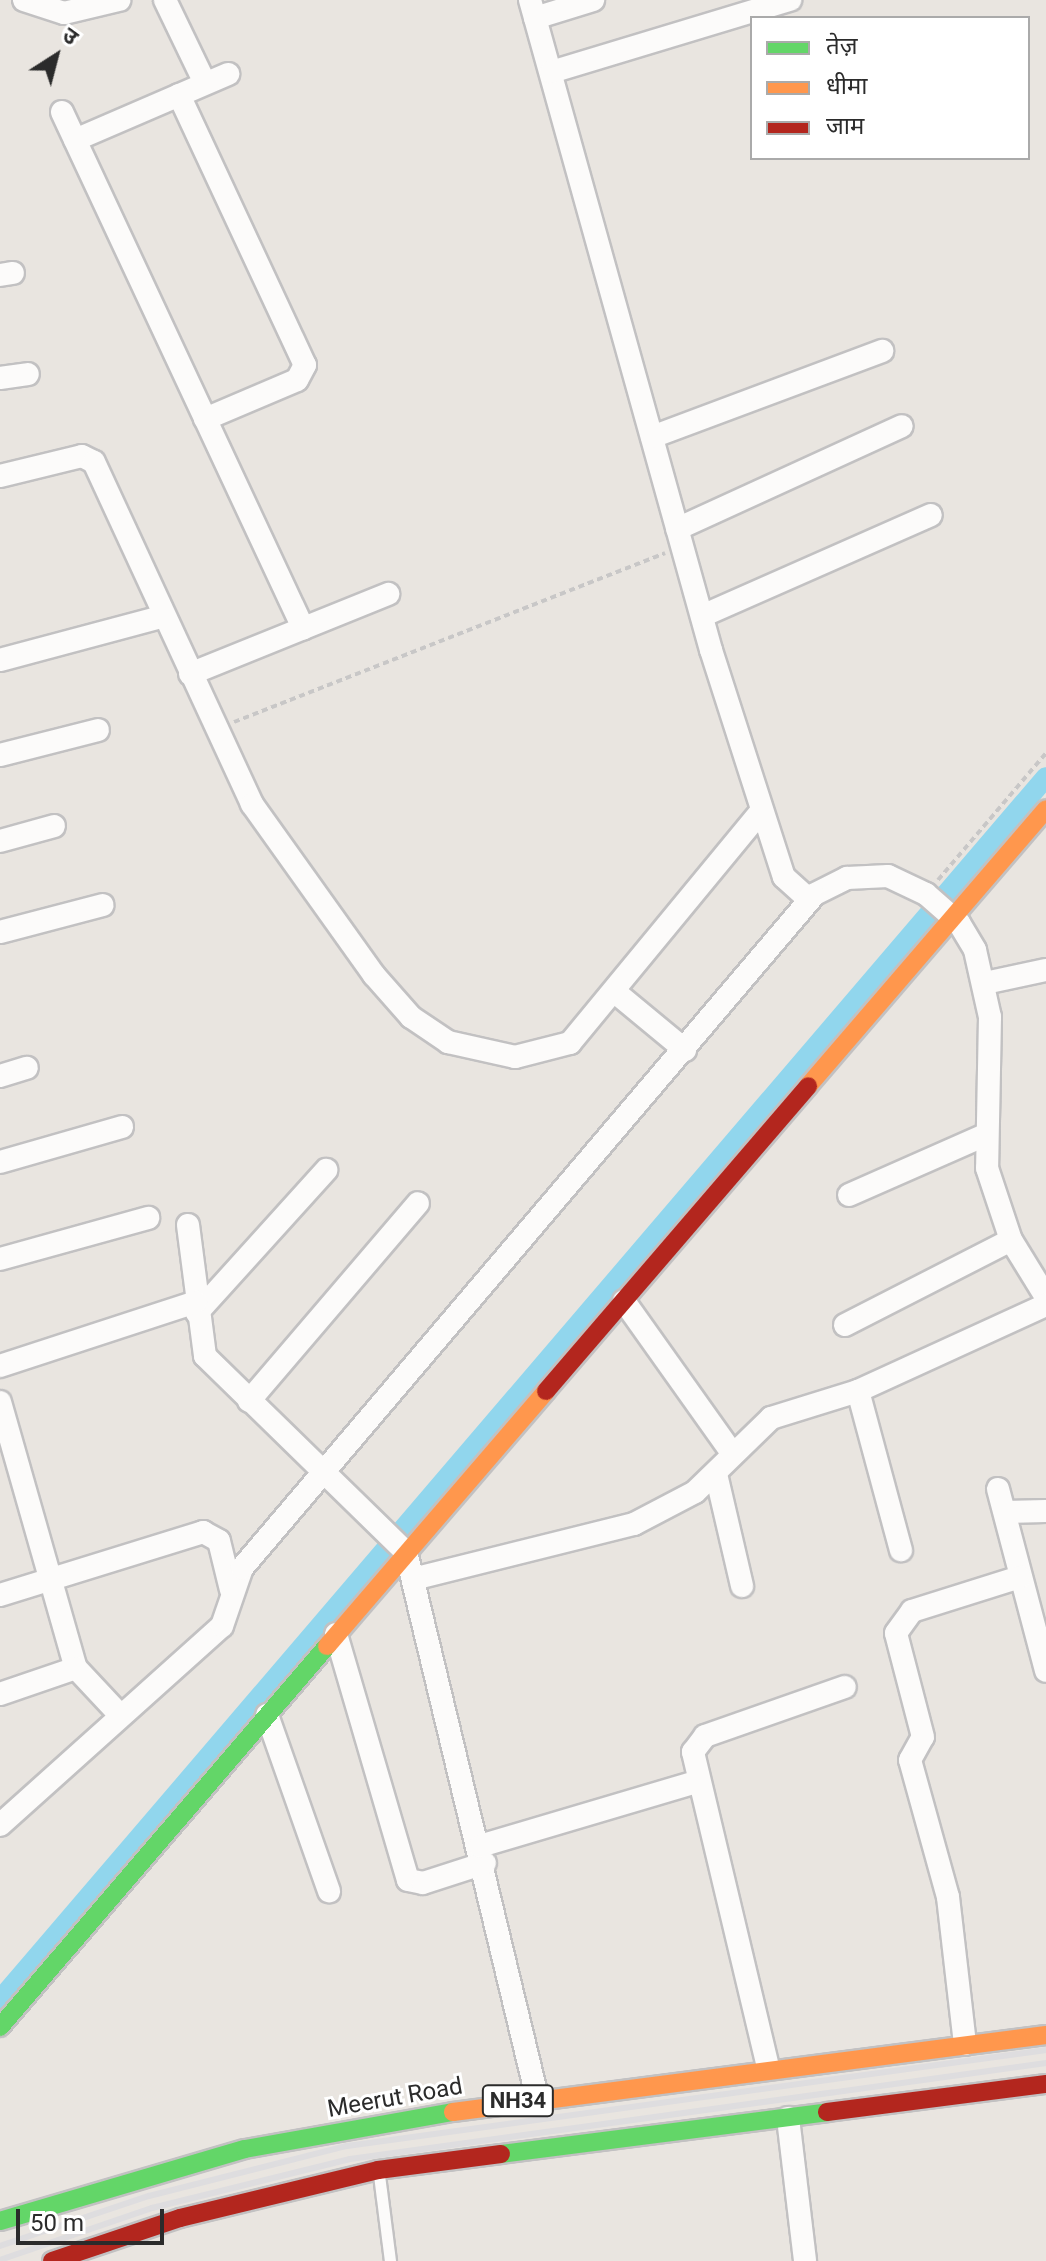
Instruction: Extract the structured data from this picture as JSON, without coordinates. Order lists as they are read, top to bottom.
{
  "streets": {
    "main road": ["Meerut Road", "NH34"]
  },
  "legend": ["तेज़", "धीमा", "जाम"],
  "scale_bar": "50 m",
  "north": "top right"
}
